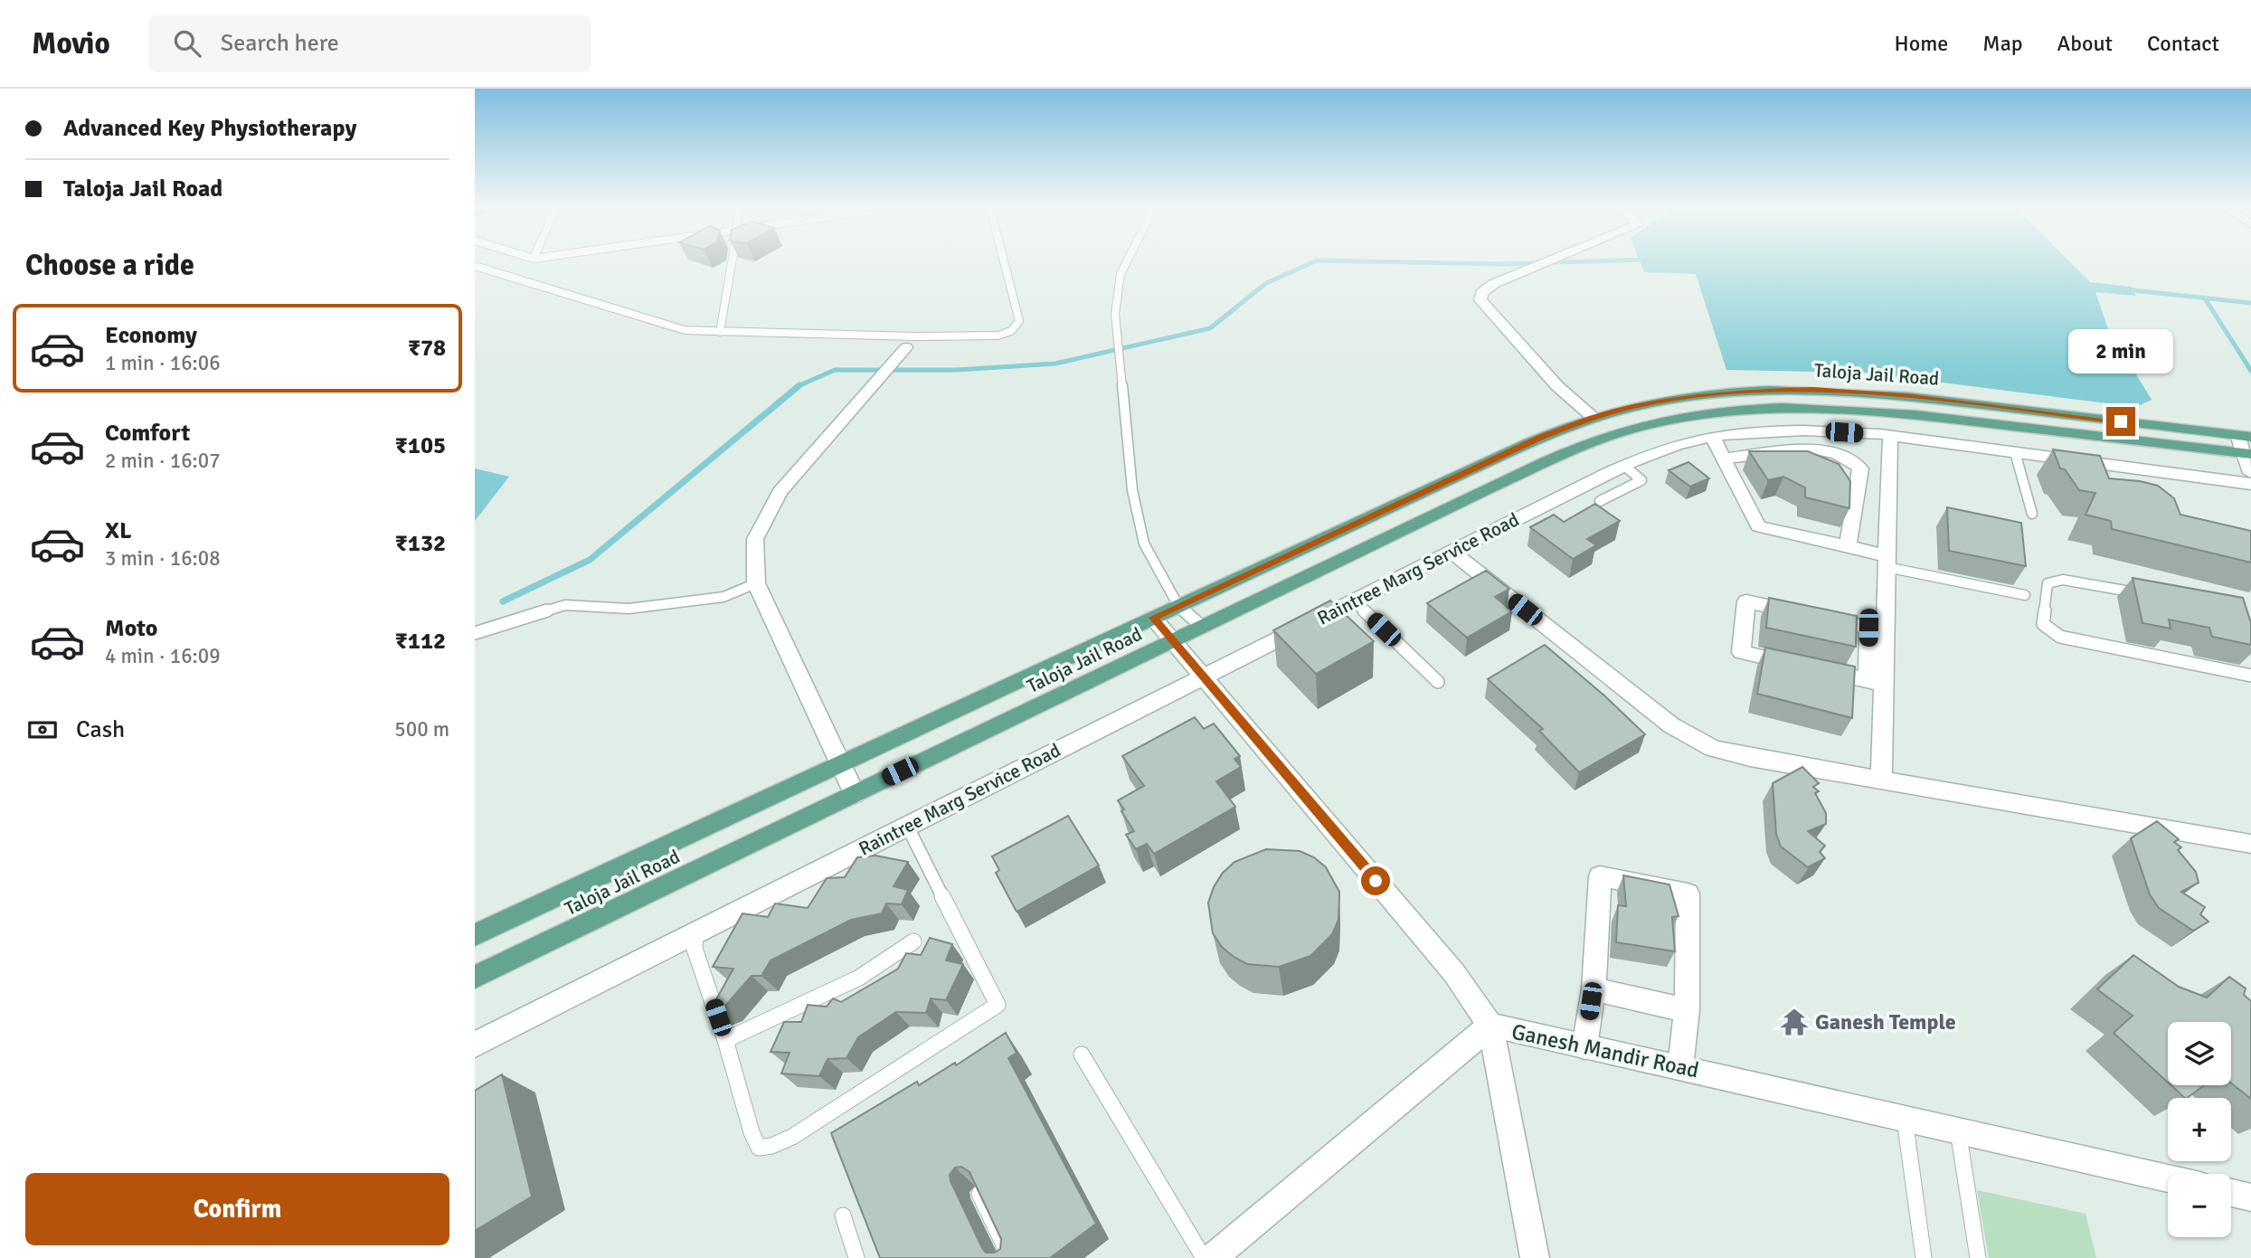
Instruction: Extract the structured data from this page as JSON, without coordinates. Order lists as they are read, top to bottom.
{
  "streets": {
    "main road": ["Taloja Jail Road"],
    "street": ["Raintree Marg Service Road", "Ganesh Mandir Road"]
  },
  "crossings": [
    ["Taloja Jail Road", "Ganesh Mandir Road"],
    ["Raintree Marg Service Road", "Ganesh Mandir Road"]
  ],
  "places": {
    "temple": ["Ganesh Temple"]
  },
  "page": {
    "header": "Movio",
    "search": "Search here",
    "nav": [
      "Home",
      "Map",
      "About",
      "Contact"
    ],
    "banner": ["Advanced Key Physiotherapy", "Taloja Jail Road"],
    "heading": "Choose a ride",
    "list": [
      {
        "name": "Economy",
        "note": "1 min · 16:06",
        "value": "₹78"
      },
      {
        "name": "Comfort",
        "note": "2 min · 16:07",
        "value": "₹105"
      },
      {
        "name": "XL",
        "note": "3 min · 16:08",
        "value": "₹132"
      },
      {
        "name": "Moto",
        "note": "4 min · 16:09",
        "value": "₹112"
      }
    ],
    "bubble": "2 min",
    "pay": ["Cash", "500 m"],
    "map_buttons": ["+", "−"],
    "buttons": "Confirm"
  }
}
